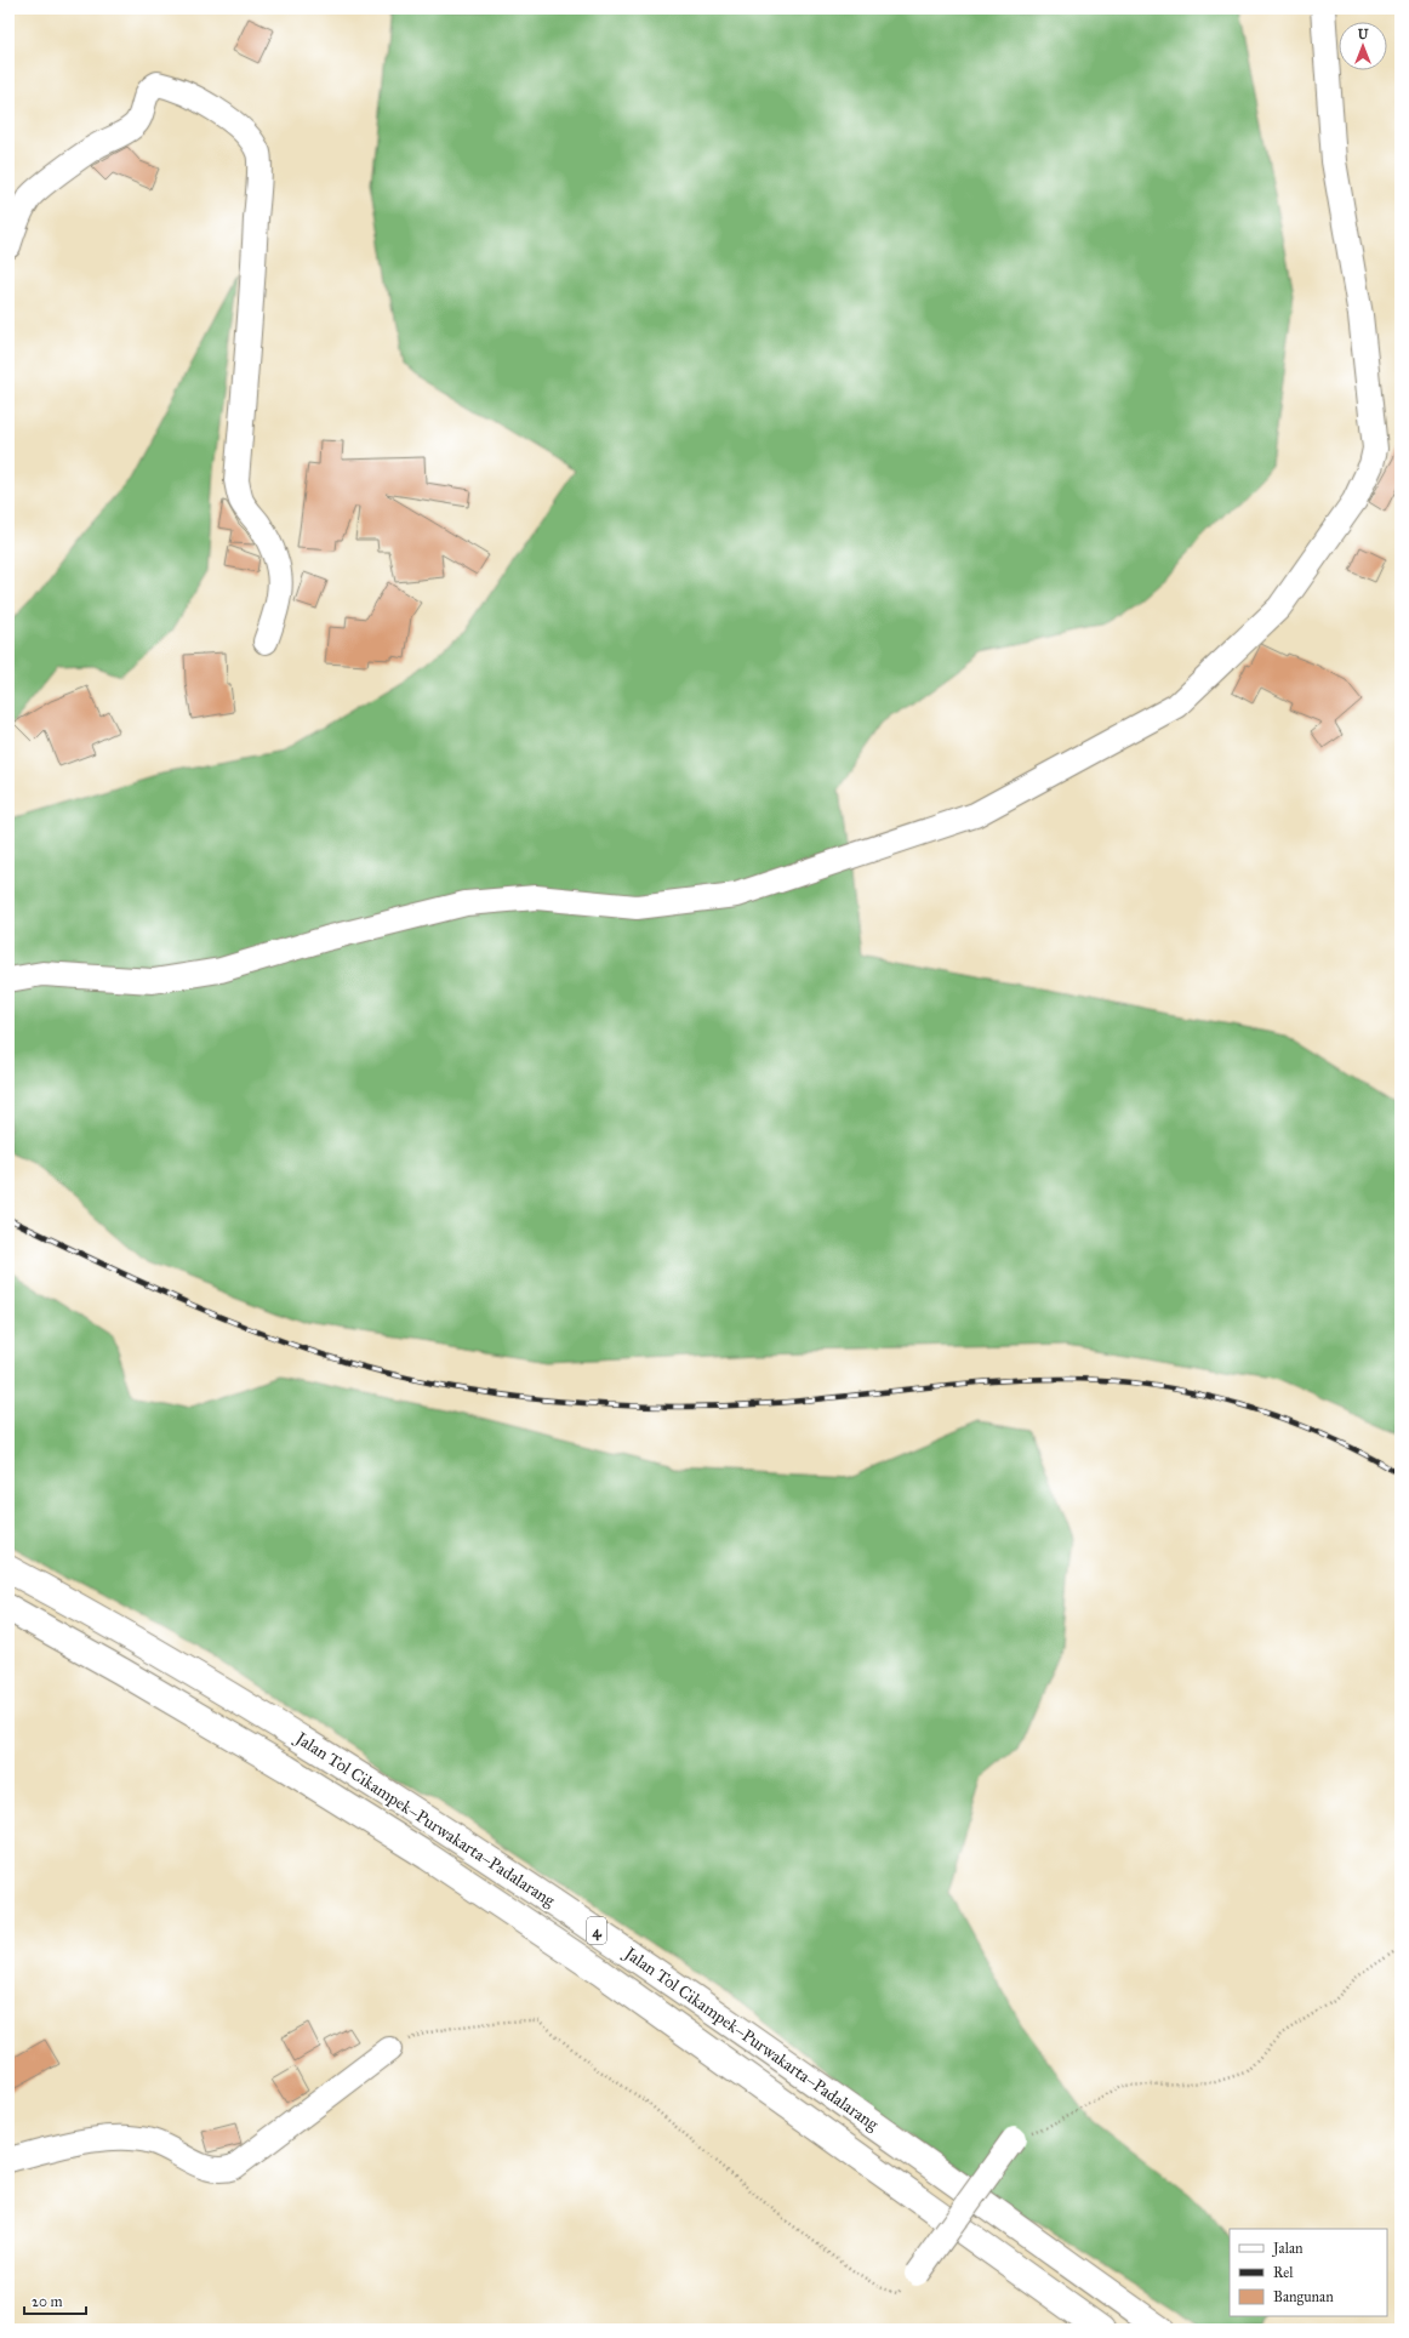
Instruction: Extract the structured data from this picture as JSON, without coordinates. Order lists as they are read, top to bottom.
{
  "streets": {
    "highway": ["Jalan Tol Cikampek–Purwakarta–Padalarang", "4"]
  },
  "legend": ["Jalan", "Rel", "Bangunan"],
  "scale_bar": "20 m",
  "north": "top"
}
